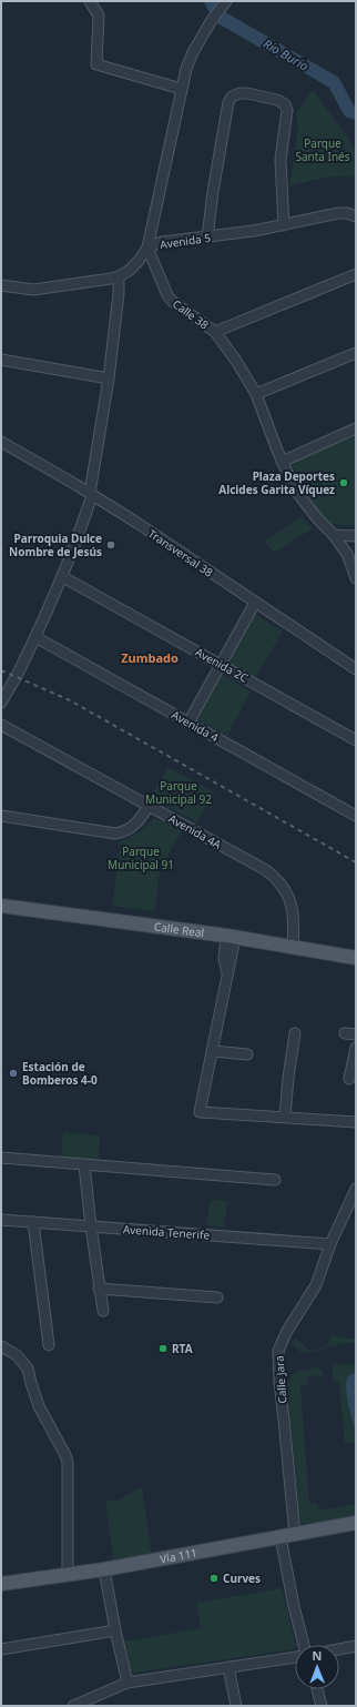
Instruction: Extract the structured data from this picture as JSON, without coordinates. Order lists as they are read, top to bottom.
{
  "streets": {
    "main road": ["Calle Real", "Vía 111"],
    "street": [
      "Avenida 5",
      "Calle 38",
      "Transversal 38",
      "Avenida 2C",
      "Avenida 4",
      "Avenida 4A",
      "Avenida Tenerife",
      "Calle Jara"
    ]
  },
  "crossings": [
    ["Avenida 5", "Calle 38"],
    ["Avenida 4A", "Calle Real"],
    ["Avenida Tenerife", "Calle Jara"],
    ["Calle Jara", "Vía 111"]
  ],
  "districts": ["Zumbado"],
  "water": ["Río Burío"],
  "parks": ["Parque Santa Inés", "Parque Municipal 92", "Parque Municipal 91"],
  "places": [
    "Plaza Deportes Alcides Garita Víquez",
    "Parroquia Dulce Nombre de Jesús",
    "Estación de Bomberos 4-0",
    "RTA",
    "Curves"
  ],
  "north": "top"
}
